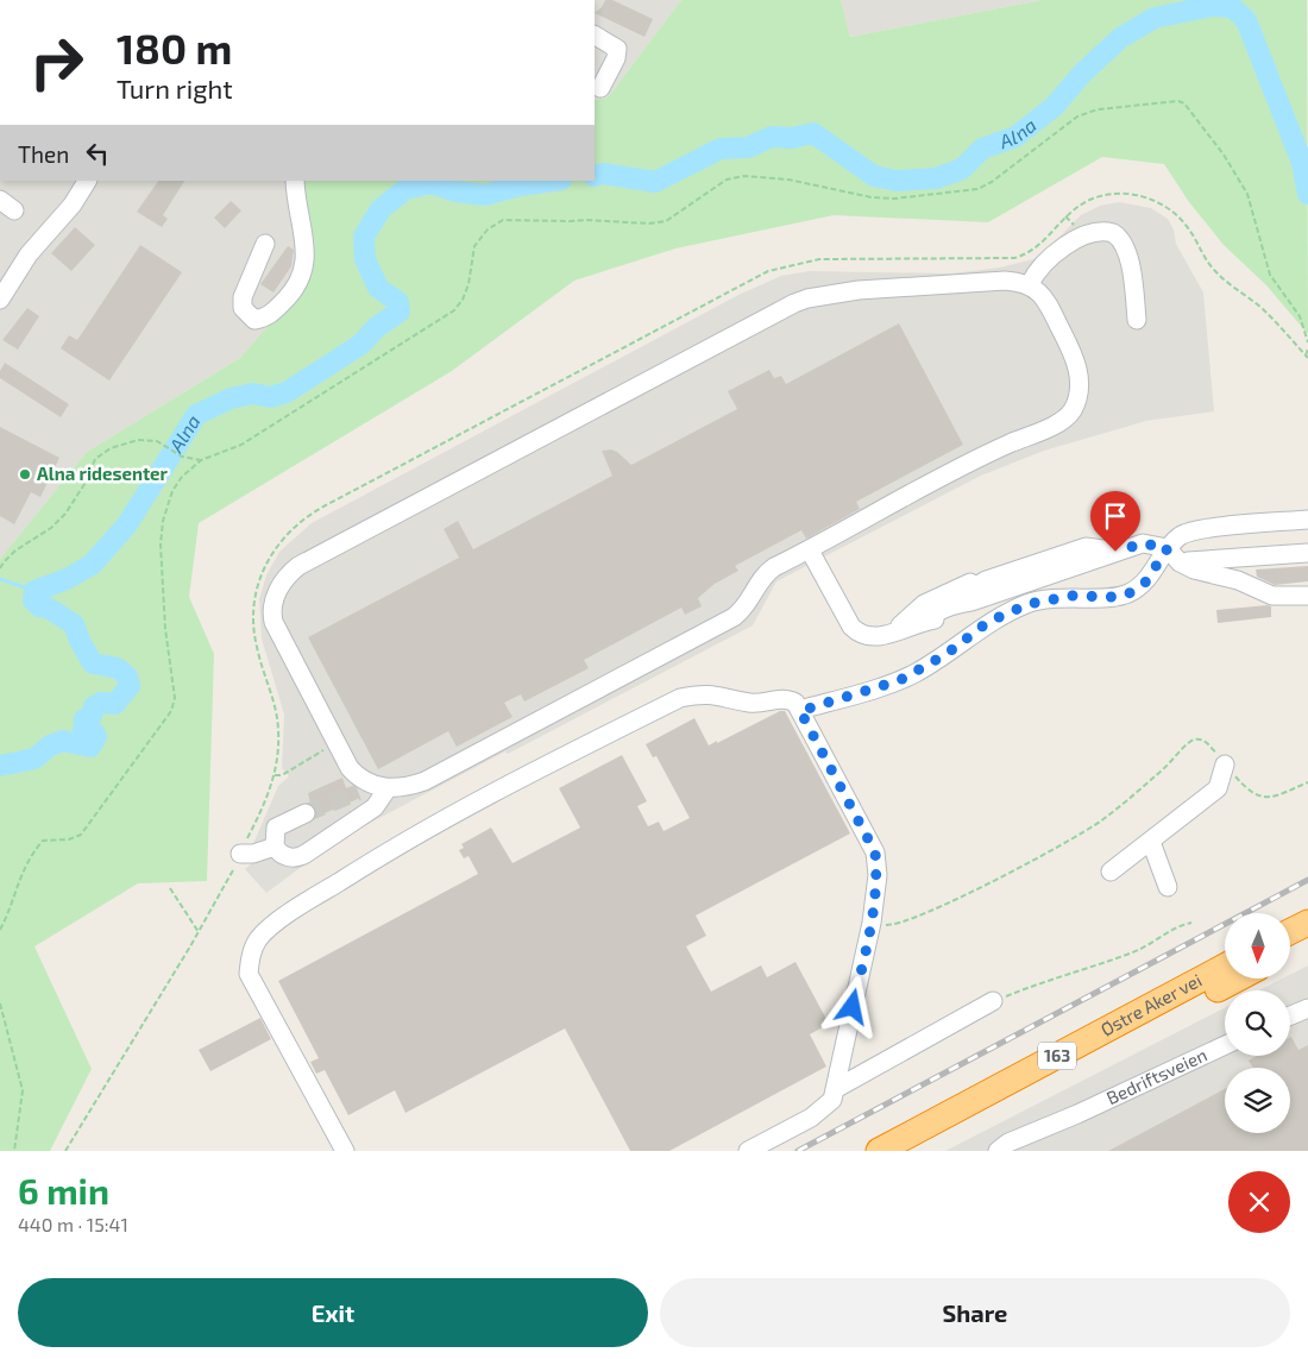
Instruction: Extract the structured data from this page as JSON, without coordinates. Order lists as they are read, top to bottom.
{
  "streets": {
    "highway": ["Østre Aker vei", "163"],
    "street": ["Bedriftsveien"]
  },
  "water": ["Alna"],
  "places": ["Alna ridesenter"],
  "north": "bottom",
  "page": {
    "turn": ["180 m", "Turn right"],
    "then": "Then",
    "heading": ["6 min", "440 m · 15:41"],
    "buttons": ["Exit", "Share"]
  }
}
